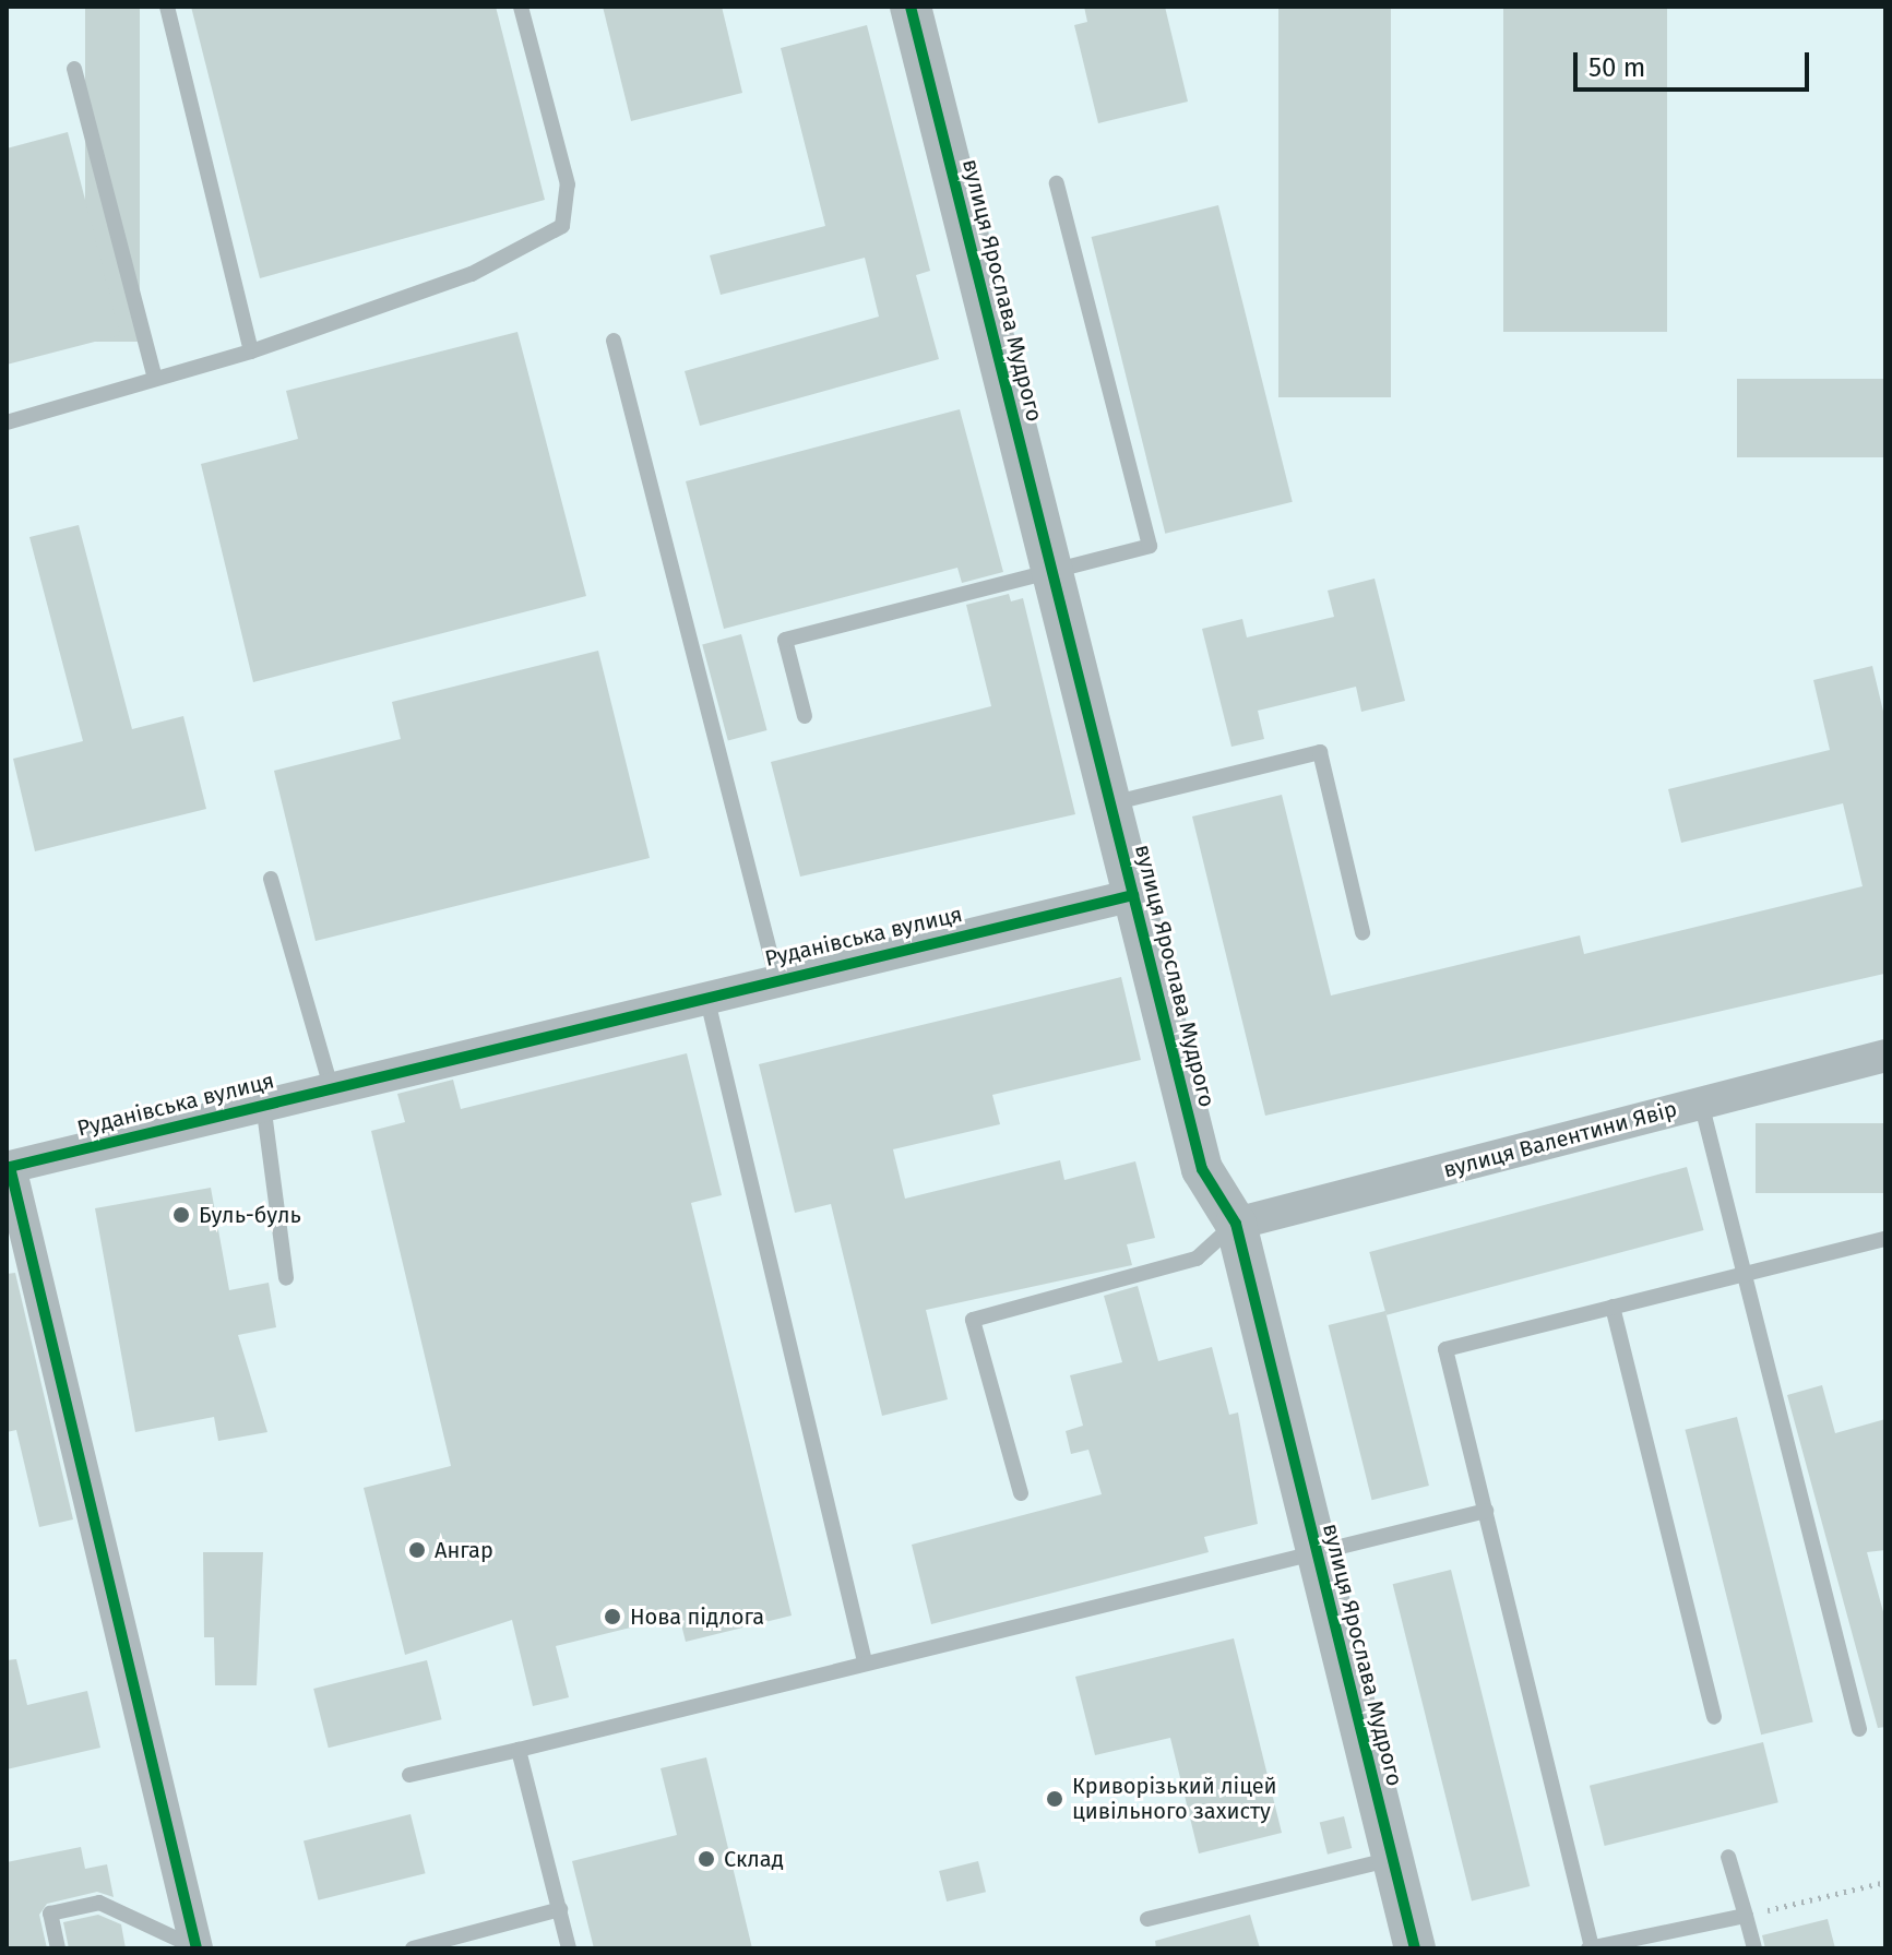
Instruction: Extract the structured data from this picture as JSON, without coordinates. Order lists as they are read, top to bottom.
{
  "streets": {
    "street": ["вулиця Ярослава Мудрого", "Руданівська вулиця", "вулиця Валентини Явір"]
  },
  "crossings": [
    ["вулиця Ярослава Мудрого", "Руданівська вулиця"],
    ["вулиця Ярослава Мудрого", "вулиця Валентини Явір"]
  ],
  "places": [
    "Буль-буль",
    "Ангар",
    "Нова підлога",
    "Криворізький ліцей цивільного захисту",
    "Склад"
  ],
  "scale_bar": "50 m"
}
